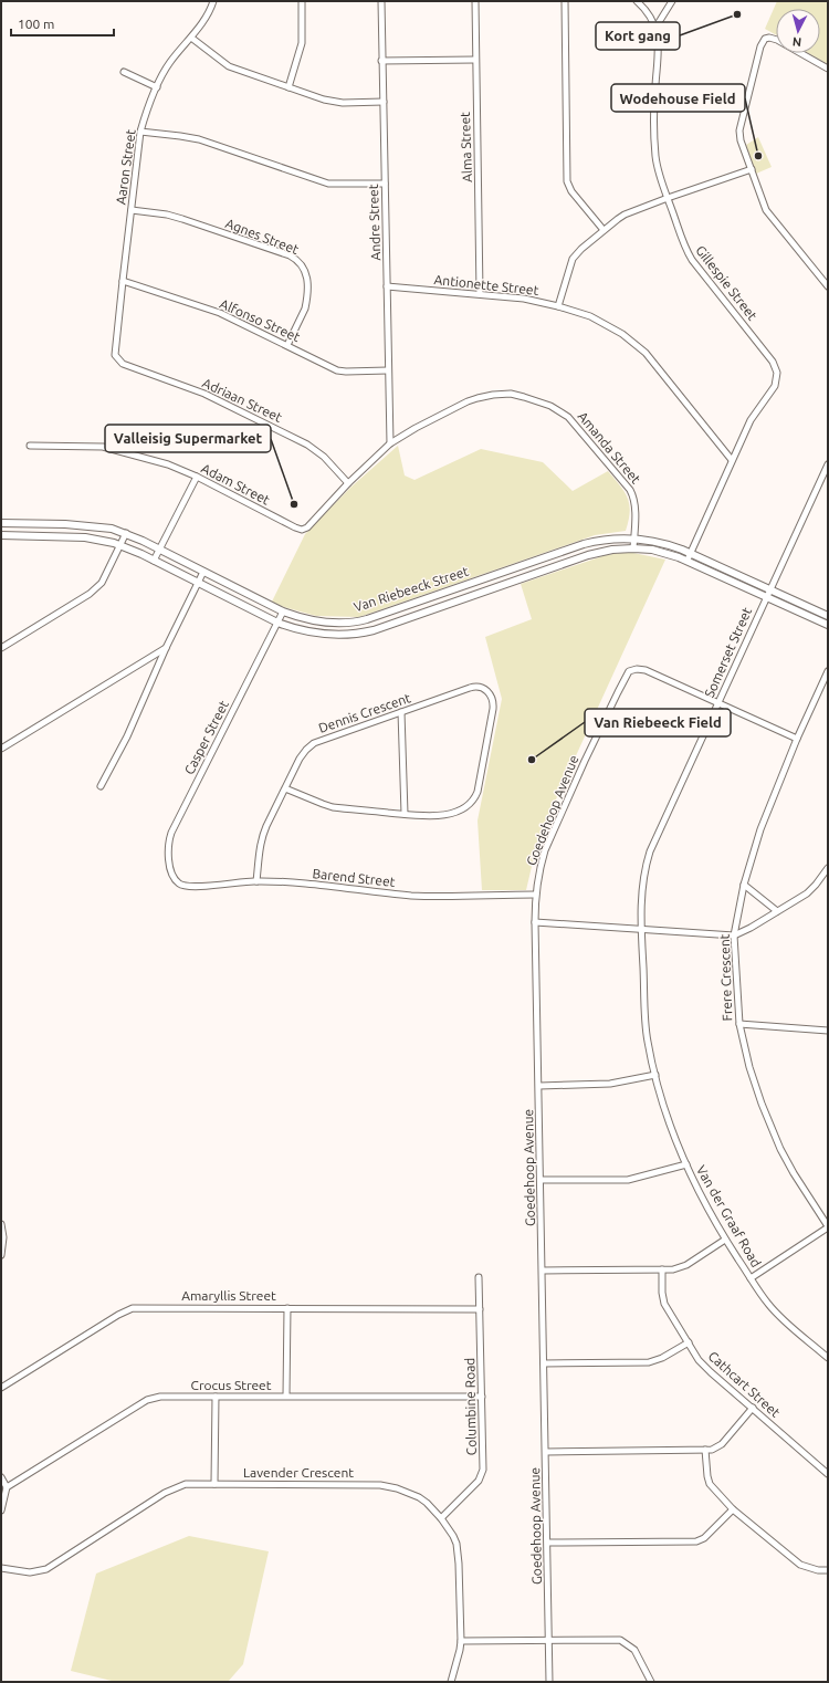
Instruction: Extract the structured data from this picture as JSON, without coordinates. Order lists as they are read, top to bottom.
{
  "streets": {
    "street": [
      "Alma Street",
      "Aaron Street",
      "Andre Street",
      "Agnes Street",
      "Gillespie Street",
      "Antionette Street",
      "Alfonso Street",
      "Adriaan Street",
      "Amanda Street",
      "Adam Street",
      "Van Riebeeck Street",
      "Somerset Street",
      "Dennis Crescent",
      "Casper Street",
      "Goedehoop Avenue",
      "Barend Street",
      "Frere Crescent",
      "Van der Graaf Road",
      "Amaryllis Street",
      "Cathcart Street",
      "Crocus Street",
      "Columbine Road",
      "Lavender Crescent"
    ]
  },
  "crossings": [
    ["Alma Street", "Antionette Street"],
    ["Aaron Street", "Agnes Street"],
    ["Aaron Street", "Alfonso Street"],
    ["Aaron Street", "Adriaan Street"],
    ["Andre Street", "Antionette Street"],
    ["Andre Street", "Alfonso Street"],
    ["Andre Street", "Amanda Street"],
    ["Agnes Street", "Alfonso Street"],
    ["Gillespie Street", "Antionette Street"],
    ["Gillespie Street", "Van Riebeeck Street"],
    ["Adriaan Street", "Amanda Street"],
    ["Amanda Street", "Adam Street"],
    ["Amanda Street", "Van Riebeeck Street"],
    ["Van Riebeeck Street", "Somerset Street"],
    ["Van Riebeeck Street", "Casper Street"],
    ["Somerset Street", "Goedehoop Avenue"],
    ["Somerset Street", "Van der Graaf Road"],
    ["Dennis Crescent", "Barend Street"],
    ["Casper Street", "Barend Street"],
    ["Goedehoop Avenue", "Barend Street"],
    ["Amaryllis Street", "Columbine Road"],
    ["Crocus Street", "Columbine Road"],
    ["Columbine Road", "Lavender Crescent"]
  ],
  "places": [
    "Kort gang",
    "Wodehouse Field",
    "Valleisig Supermarket",
    "Van Riebeeck Field"
  ],
  "scale_bar": "100 m",
  "north": "bottom"
}
